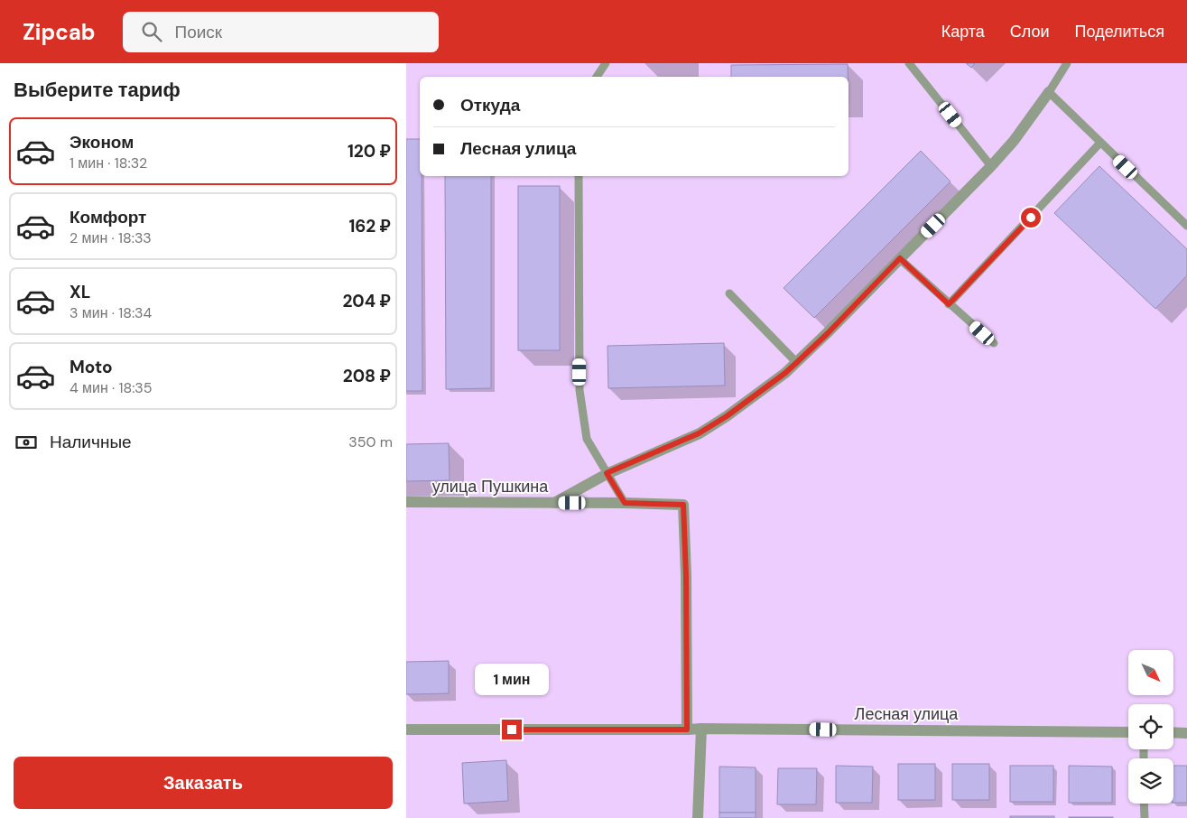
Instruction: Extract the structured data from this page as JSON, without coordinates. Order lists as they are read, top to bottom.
{
  "streets": {
    "street": ["улица Пушкина", "Лесная улица"]
  },
  "crossings": [
    ["улица Пушкина", "Лесная улица"]
  ],
  "north": "bottom right",
  "page": {
    "header": "Zipcab",
    "search": "Поиск",
    "nav": ["Карта", "Слои", "Поделиться"],
    "heading": "Выберите тариф",
    "banner": ["Откуда", "Лесная улица"],
    "list": [
      {
        "name": "Эконом",
        "note": "1 мин · 18:32",
        "value": "120 ₽"
      },
      {
        "name": "Комфорт",
        "note": "2 мин · 18:33",
        "value": "162 ₽"
      },
      {
        "name": "XL",
        "note": "3 мин · 18:34",
        "value": "204 ₽"
      },
      {
        "name": "Moto",
        "note": "4 мин · 18:35",
        "value": "208 ₽"
      }
    ],
    "pay": ["Наличные", "350 m"],
    "bubble": "1 мин",
    "buttons": "Заказать"
  }
}
